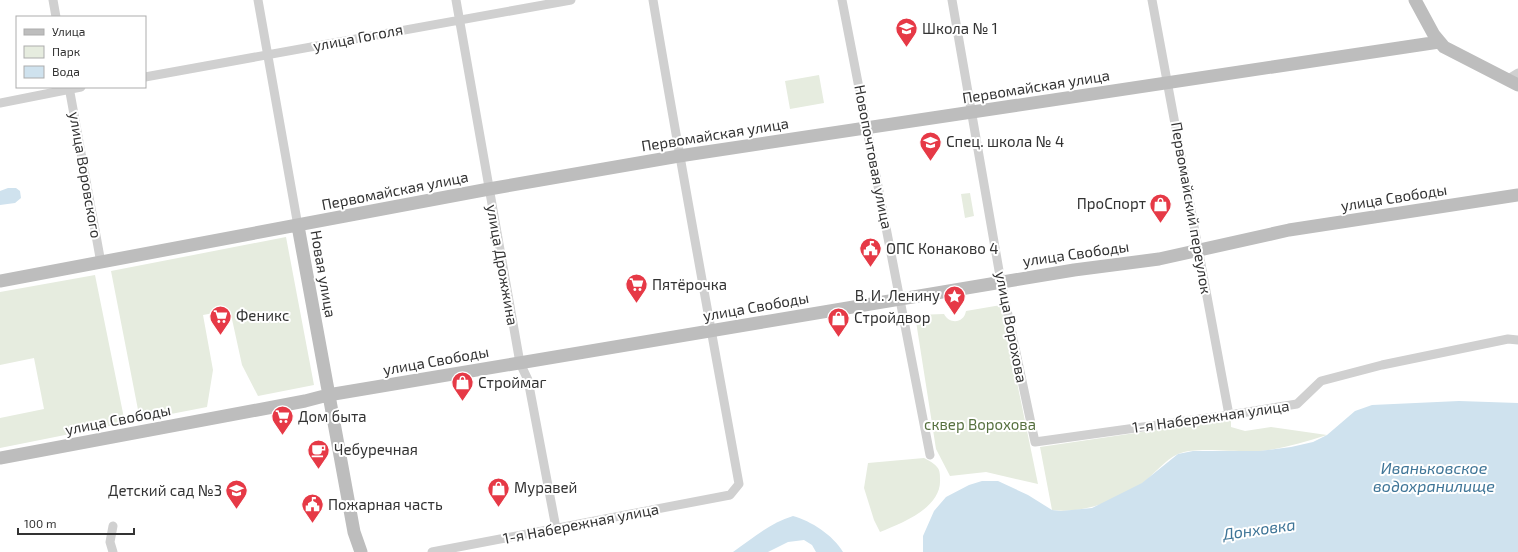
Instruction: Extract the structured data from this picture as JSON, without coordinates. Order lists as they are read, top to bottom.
{
  "streets": {
    "street": [
      "улица Гоголя",
      "Первомайская улица",
      "Новопочтовая улица",
      "улица Воровского",
      "улица Свободы",
      "Первомайский переулок",
      "улица Дрожжина",
      "Новая улица",
      "улица Ворохова",
      "1-я Набережная улица"
    ]
  },
  "crossings": [
    ["улица Гоголя", "улица Дрожжина"],
    ["улица Гоголя", "Новая улица"],
    ["Первомайская улица", "Новопочтовая улица"],
    ["Первомайская улица", "улица Воровского"],
    ["Первомайская улица", "Первомайский переулок"],
    ["Первомайская улица", "улица Дрожжина"],
    ["Первомайская улица", "Новая улица"],
    ["Первомайская улица", "улица Ворохова"],
    ["Новопочтовая улица", "улица Свободы"],
    ["улица Свободы", "Первомайский переулок"],
    ["улица Свободы", "улица Дрожжина"],
    ["улица Свободы", "Новая улица"],
    ["улица Свободы", "улица Ворохова"],
    ["улица Свободы", "1-я Набережная улица"],
    ["Первомайский переулок", "1-я Набережная улица"],
    ["улица Дрожжина", "1-я Набережная улица"],
    ["улица Ворохова", "1-я Набережная улица"]
  ],
  "water": ["Иваньковское водохранилище", "Донховка"],
  "parks": ["сквер Ворохова"],
  "places": {
    "school or university": ["Школа № 1", "Спец. школа № 4", "Детский сад №3"],
    "shop": [
      "ПроСпорт",
      "Стройдвор",
      "Строймаг",
      "Муравей"
    ],
    "public building": ["ОПС Конаково 4", "Пожарная часть"],
    "supermarket": ["Пятёрочка", "Феникс", "Дом быта"],
    "place": ["В. И. Ленину"],
    "cafe": ["Чебуречная"]
  },
  "legend": ["Улица", "Парк", "Вода"],
  "scale_bar": "100 m"
}
